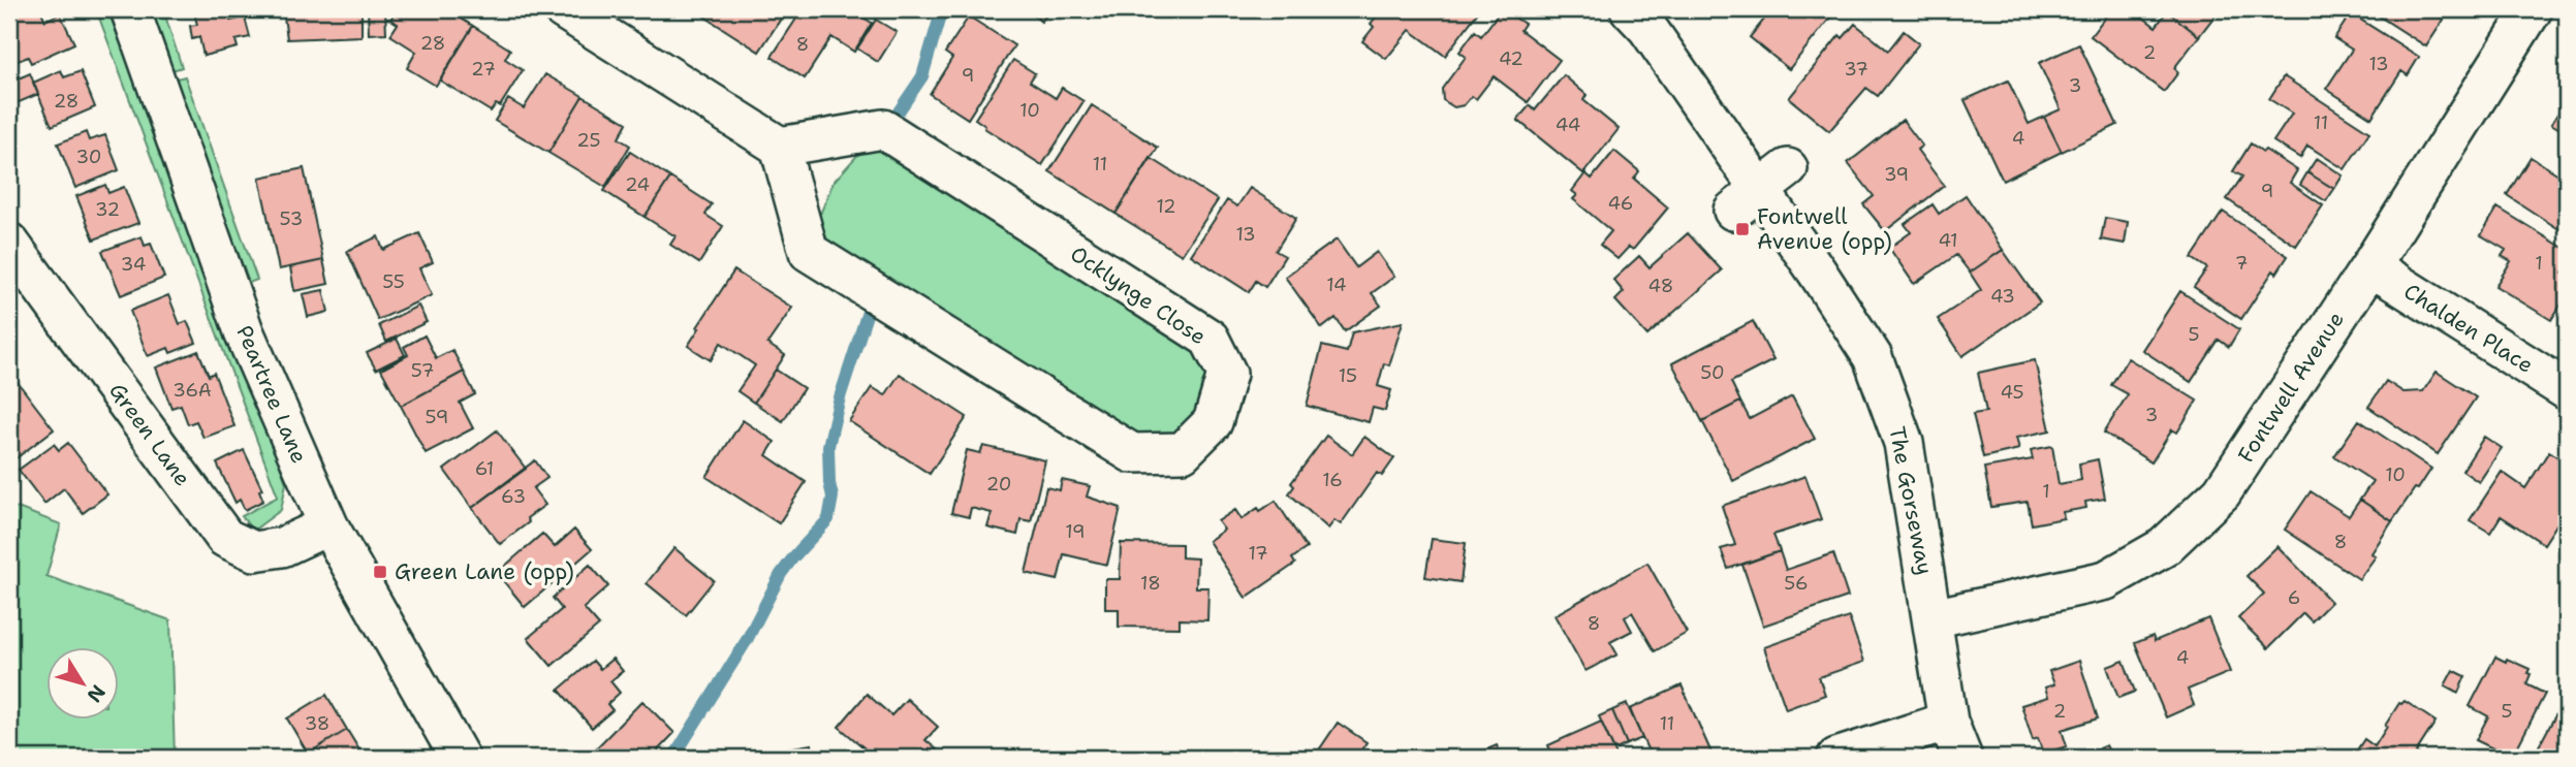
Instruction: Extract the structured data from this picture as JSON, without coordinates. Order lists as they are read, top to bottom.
{
  "streets": {
    "street": [
      "Ocklynge Close",
      "Chalden Place",
      "Fontwell Avenue",
      "Peartree Lane",
      "Green Lane",
      "The Gorseway"
    ]
  },
  "crossings": [
    ["Chalden Place", "Fontwell Avenue"],
    ["Fontwell Avenue", "The Gorseway"],
    ["Peartree Lane", "Green Lane"]
  ],
  "places": {
    "transit": ["Fontwell Avenue (opp)", "Green Lane (opp)"]
  },
  "house_numbers": [
    "28",
    "8",
    "2",
    "42",
    "13",
    "27",
    "37",
    "9",
    "3",
    "28",
    "10",
    "11",
    "44",
    "4",
    "25",
    "30",
    "11",
    "39",
    "24",
    "9",
    "46",
    "12",
    "32",
    "53",
    "13",
    "41",
    "7",
    "1",
    "34",
    "55",
    "14",
    "48",
    "43",
    "5",
    "57",
    "50",
    "15",
    "36A",
    "45",
    "3",
    "59",
    "61",
    "10",
    "16",
    "20",
    "1",
    "63",
    "19",
    "8",
    "17",
    "18",
    "56",
    "6",
    "8",
    "4",
    "2",
    "5",
    "38",
    "11"
  ],
  "north": "bottom right"
}
